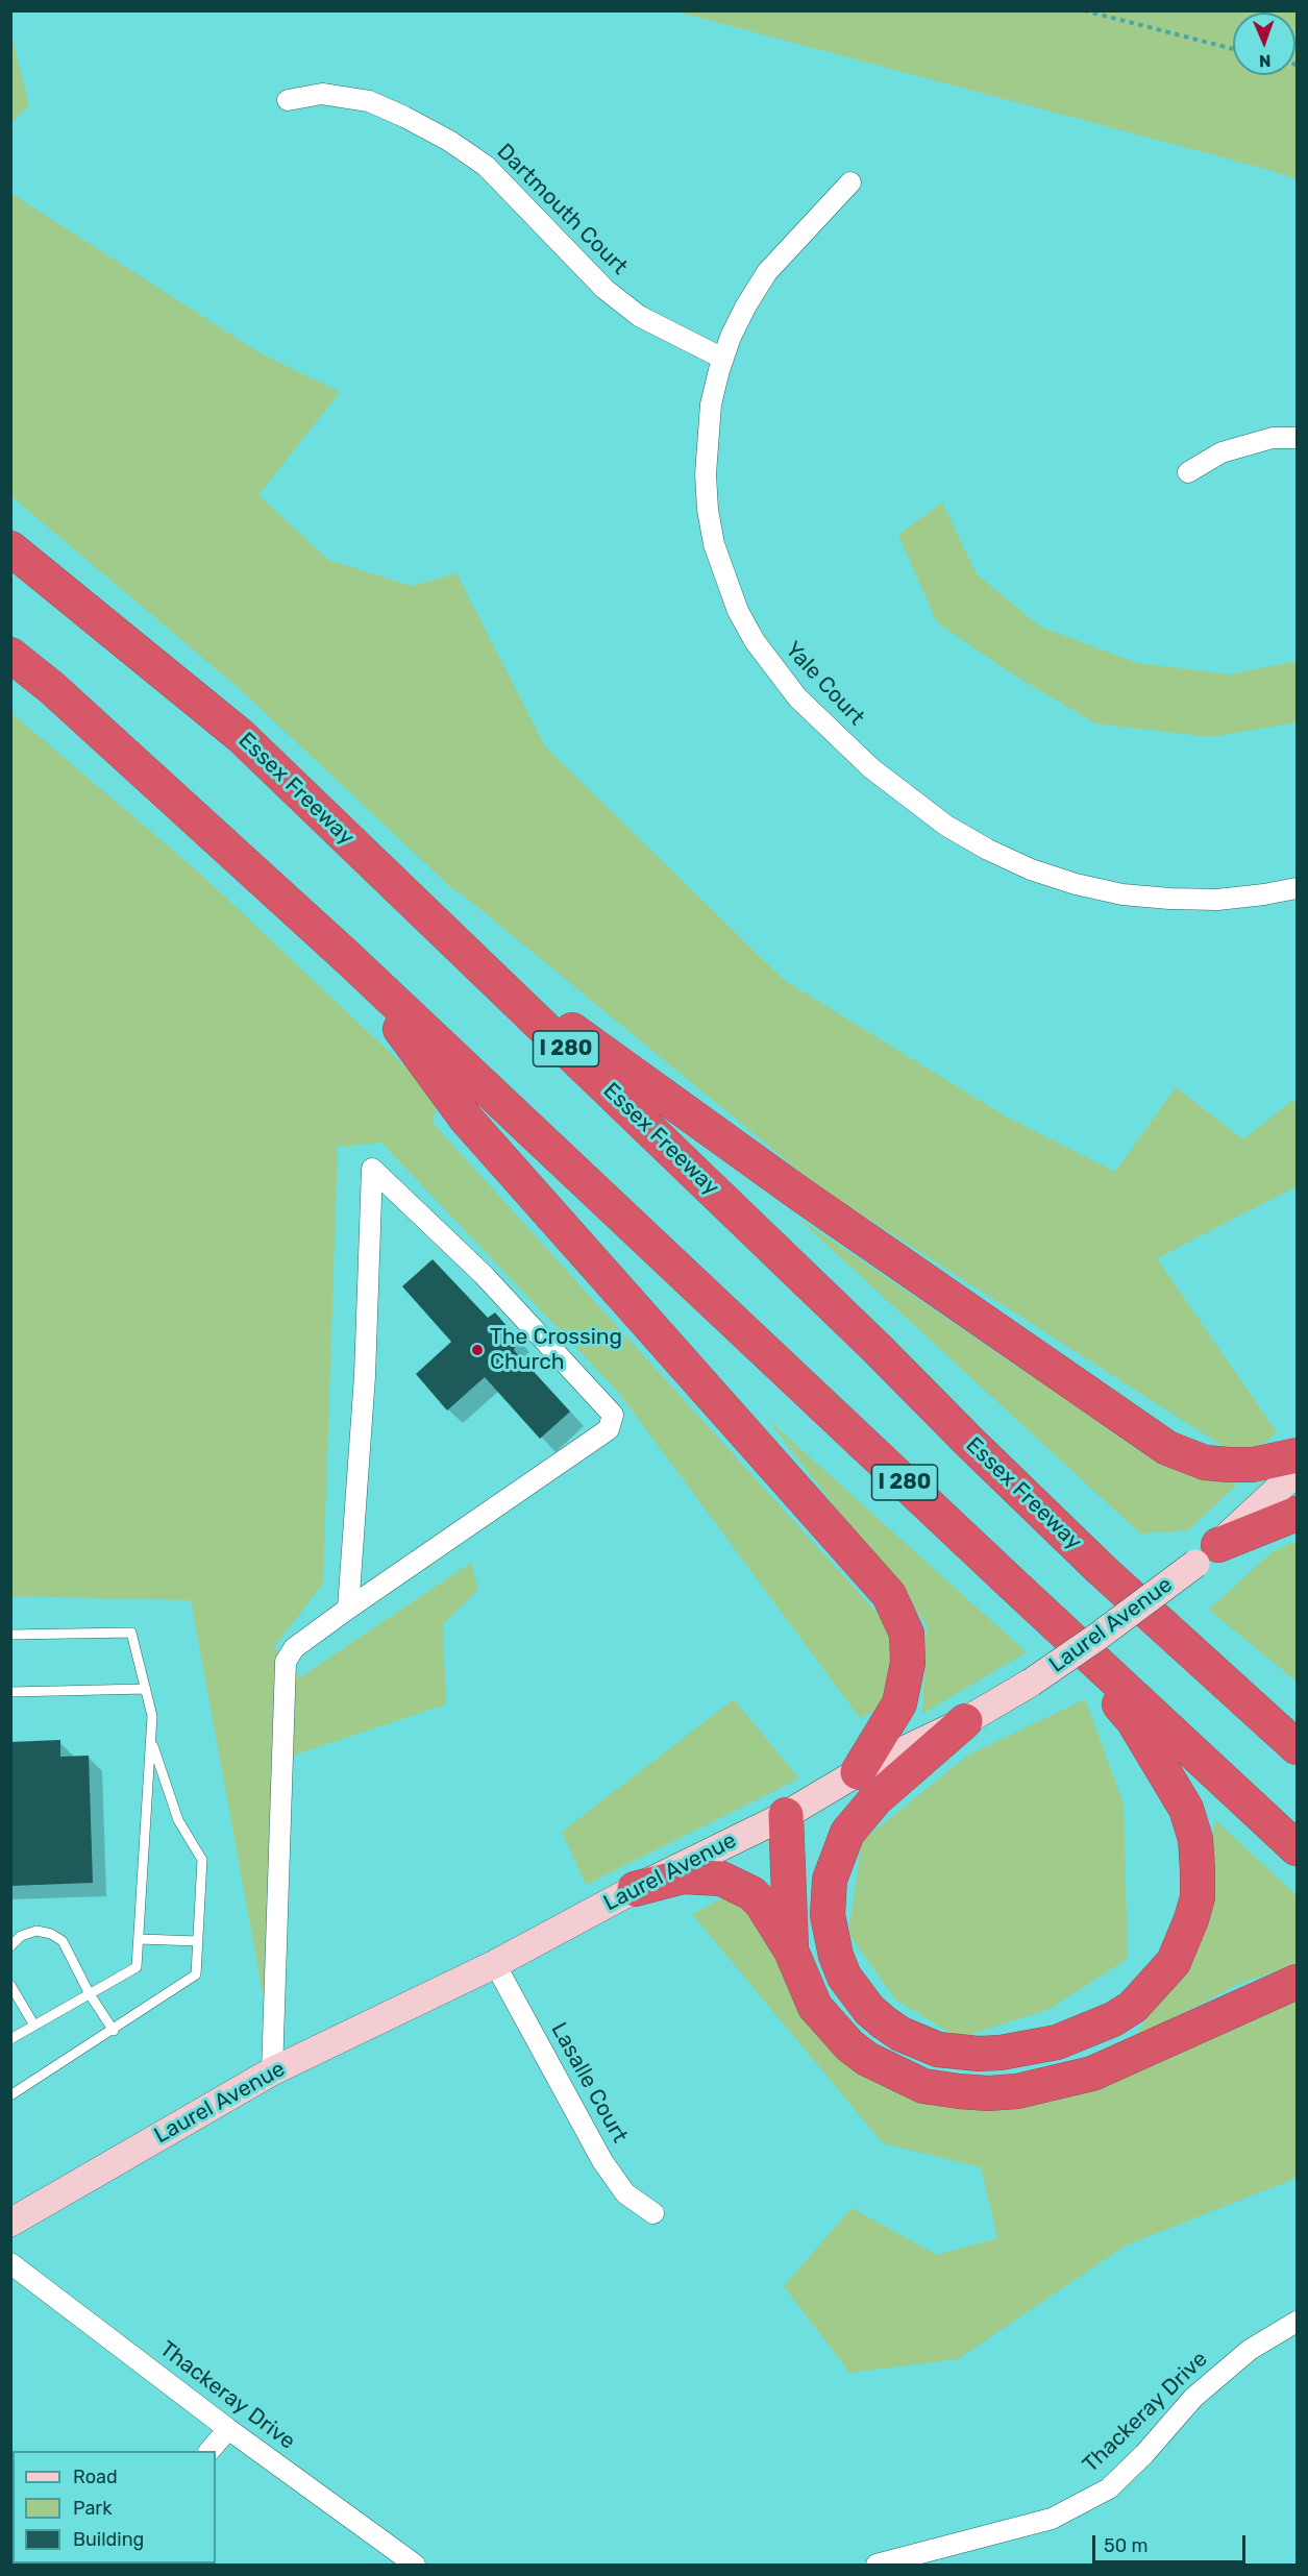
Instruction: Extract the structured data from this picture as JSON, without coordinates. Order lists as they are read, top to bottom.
{
  "streets": {
    "highway": ["Essex Freeway", "I 280"],
    "main road": ["Laurel Avenue"],
    "street": [
      "Dartmouth Court",
      "Yale Court",
      "Lasalle Court",
      "Thackeray Drive"
    ]
  },
  "crossings": [
    ["Dartmouth Court", "Yale Court"],
    ["Laurel Avenue", "Lasalle Court"]
  ],
  "places": ["The Crossing Church"],
  "legend": ["Road", "Park", "Building"],
  "scale_bar": "50 m",
  "north": "bottom"
}
